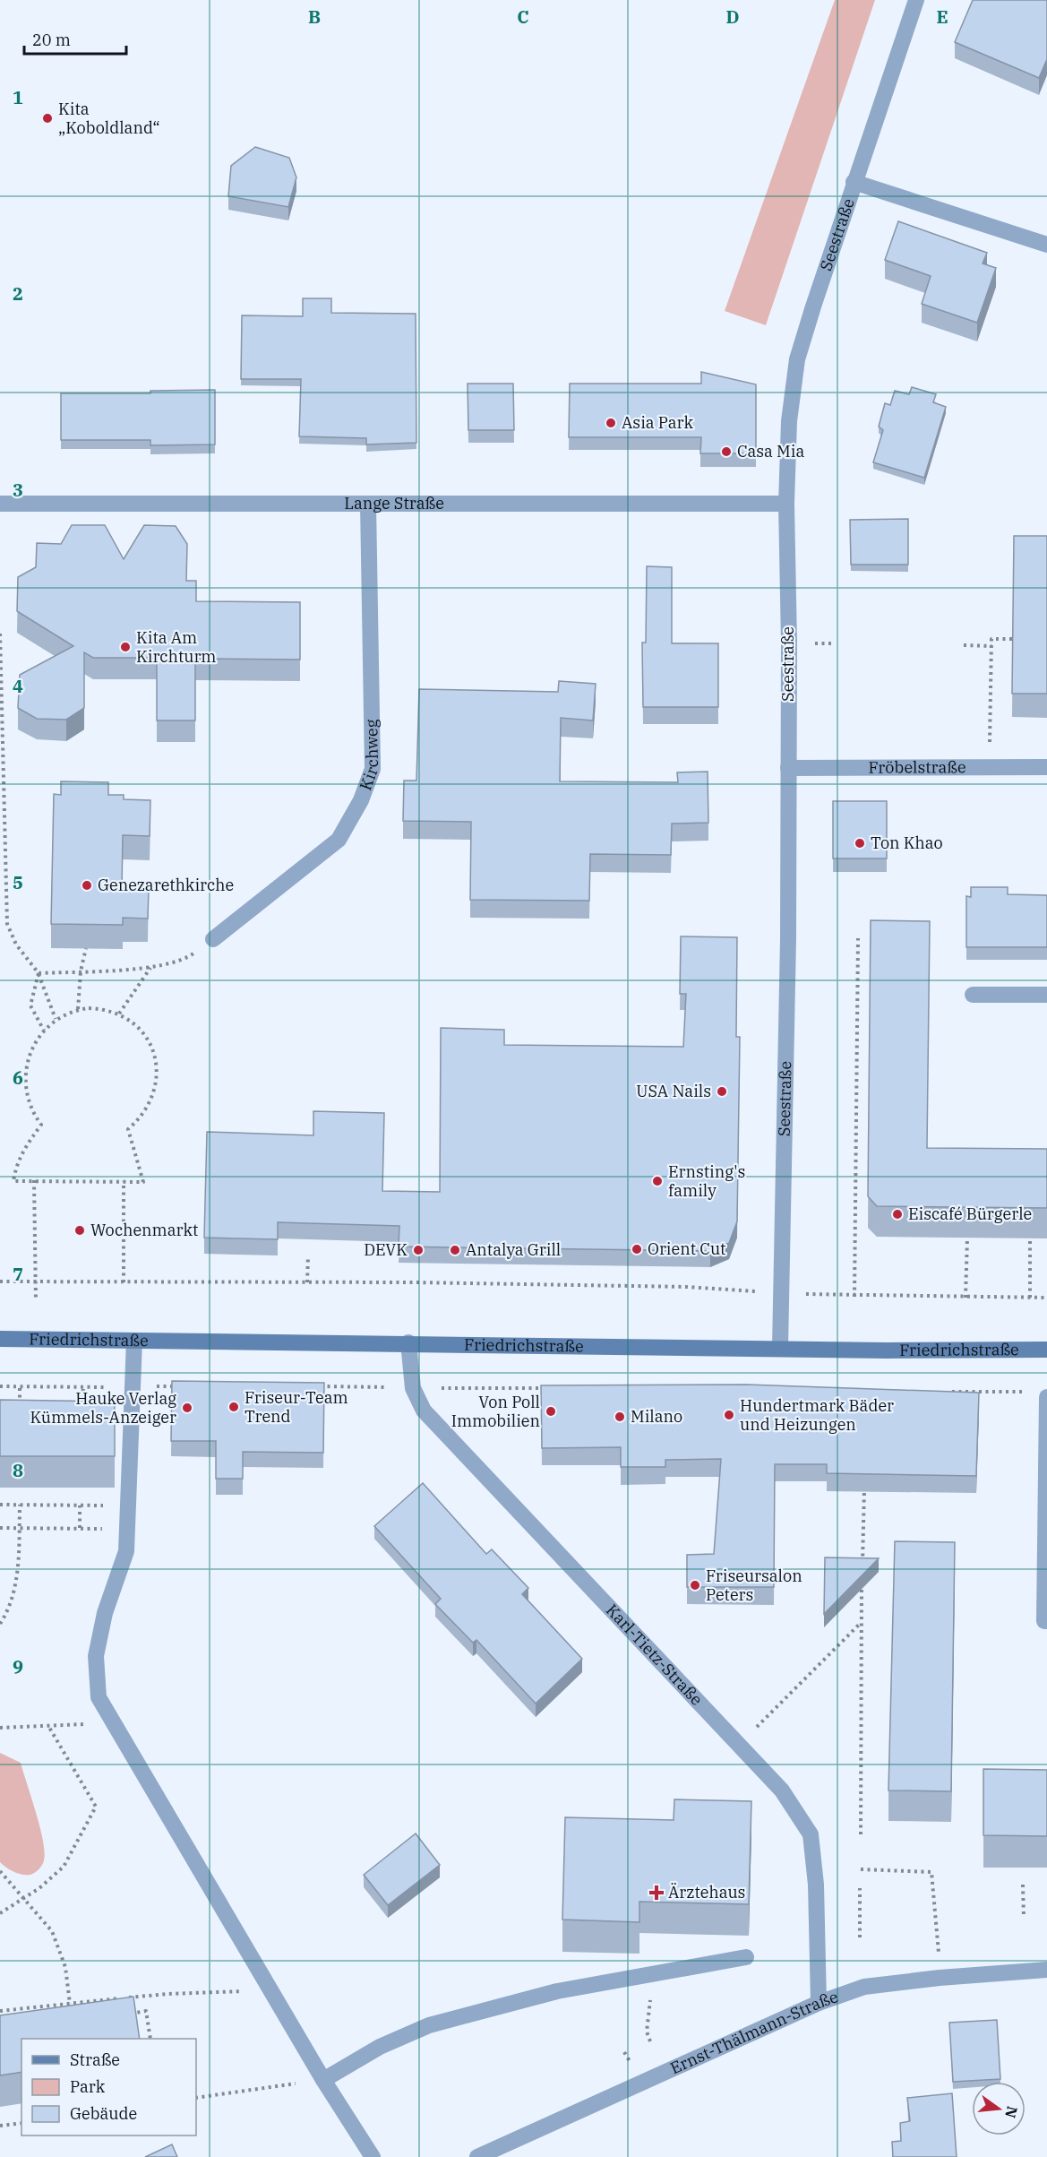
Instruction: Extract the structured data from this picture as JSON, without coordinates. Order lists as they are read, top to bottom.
{
  "streets": {
    "main road": ["Friedrichstraße"],
    "street": [
      "Seestraße",
      "Lange Straße",
      "Kirchweg",
      "Fröbelstraße",
      "Karl-Tietz-Straße",
      "Ernst-Thälmann-Straße"
    ]
  },
  "crossings": [
    ["Seestraße", "Lange Straße"],
    ["Seestraße", "Fröbelstraße"],
    ["Seestraße", "Friedrichstraße"],
    ["Lange Straße", "Kirchweg"],
    ["Friedrichstraße", "Karl-Tietz-Straße"],
    ["Karl-Tietz-Straße", "Ernst-Thälmann-Straße"]
  ],
  "places": {
    "other": [
      "Kita „Koboldland“",
      "Asia Park",
      "Casa Mia",
      "Kita Am Kirchturm",
      "Ton Khao",
      "Genezarethkirche",
      "USA Nails",
      "Ernsting's family",
      "Eiscafé Bürgerle",
      "Wochenmarkt",
      "Orient Cut",
      "DEVK",
      "Antalya Grill",
      "Friseur-Team Trend",
      "Hauke Verlag Kümmels-Anzeiger",
      "Von Poll Immobilien",
      "Hundertmark Bäder und Heizungen",
      "Milano",
      "Friseursalon Peters"
    ],
    "health": ["Ärztehaus"]
  },
  "legend": ["Straße", "Park", "Gebäude"],
  "scale_bar": "20 m",
  "north": "right",
  "grid": {
    "columns": [
      "B",
      "C",
      "D",
      "E"
    ],
    "rows": [
      "1",
      "2",
      "3",
      "4",
      "5",
      "6",
      "7",
      "8",
      "9"
    ]
  }
}
